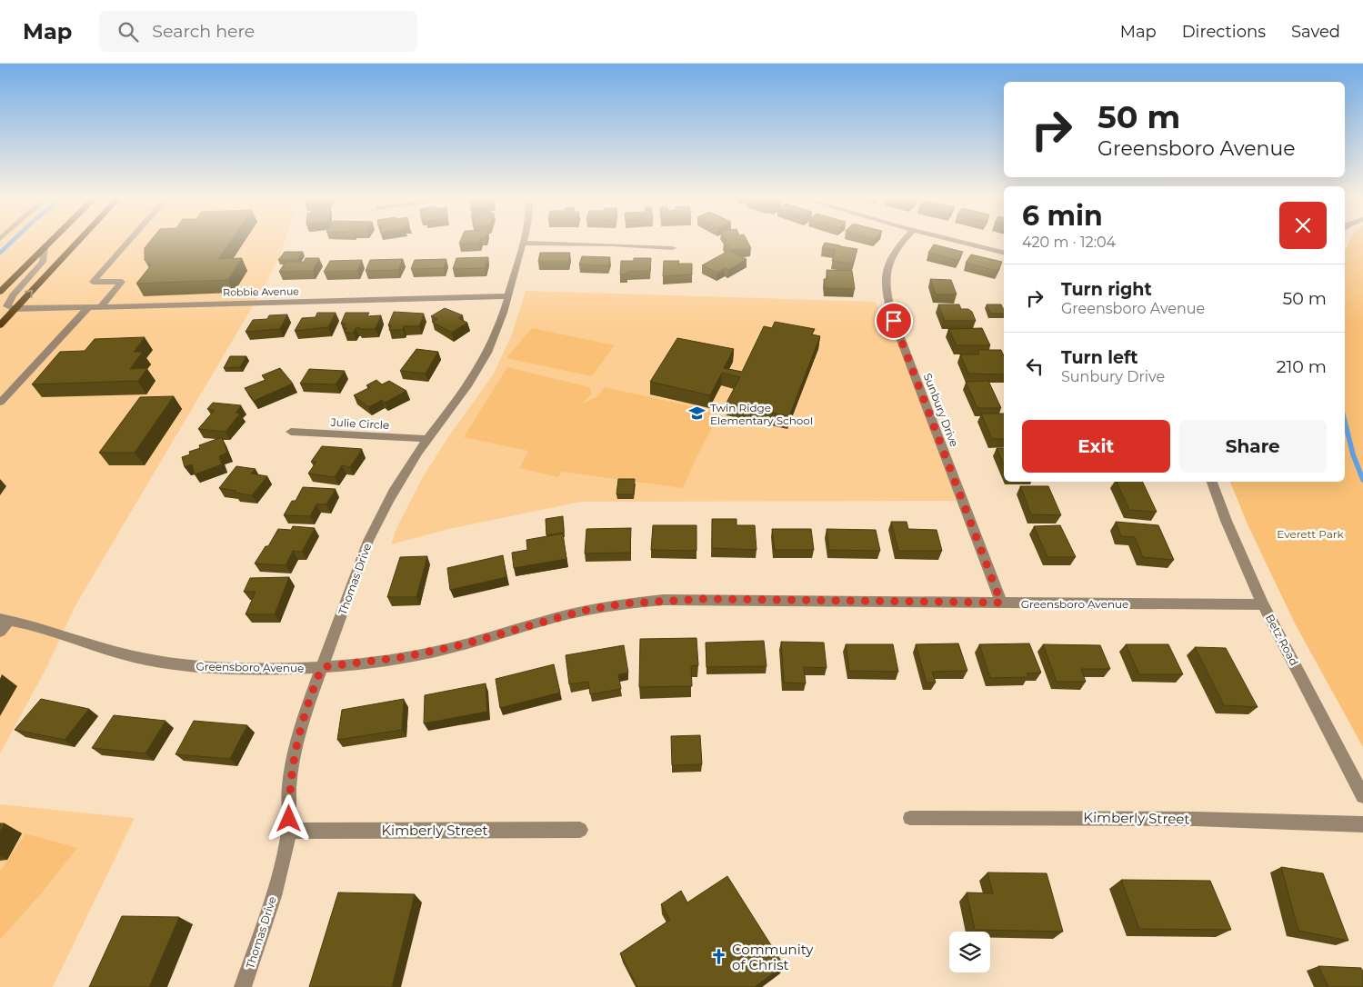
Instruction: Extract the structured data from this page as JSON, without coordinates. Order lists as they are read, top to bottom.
{
  "streets": {
    "street": [
      "Robbie Avenue",
      "Sunbury Drive",
      "Julie Circle",
      "Thomas Drive",
      "Greensboro Avenue",
      "Betz Road",
      "Kimberly Street"
    ]
  },
  "crossings": [
    ["Robbie Avenue", "Thomas Drive"],
    ["Sunbury Drive", "Greensboro Avenue"],
    ["Julie Circle", "Thomas Drive"],
    ["Thomas Drive", "Greensboro Avenue"],
    ["Thomas Drive", "Kimberly Street"],
    ["Greensboro Avenue", "Betz Road"]
  ],
  "parks": ["Everett Park"],
  "places": {
    "school or university": ["Twin Ridge Elementary School"],
    "church": ["Community of Christ"]
  },
  "page": {
    "header": "Map",
    "search": "Search here",
    "nav": ["Map", "Directions", "Saved"],
    "turn": ["50 m", "Greensboro Avenue"],
    "heading": ["6 min", "420 m · 12:04"],
    "list": [
      {
        "name": "Turn right",
        "note": "Greensboro Avenue",
        "value": "50 m"
      },
      {
        "name": "Turn left",
        "note": "Sunbury Drive",
        "value": "210 m"
      }
    ],
    "buttons": ["Exit", "Share"]
  }
}
